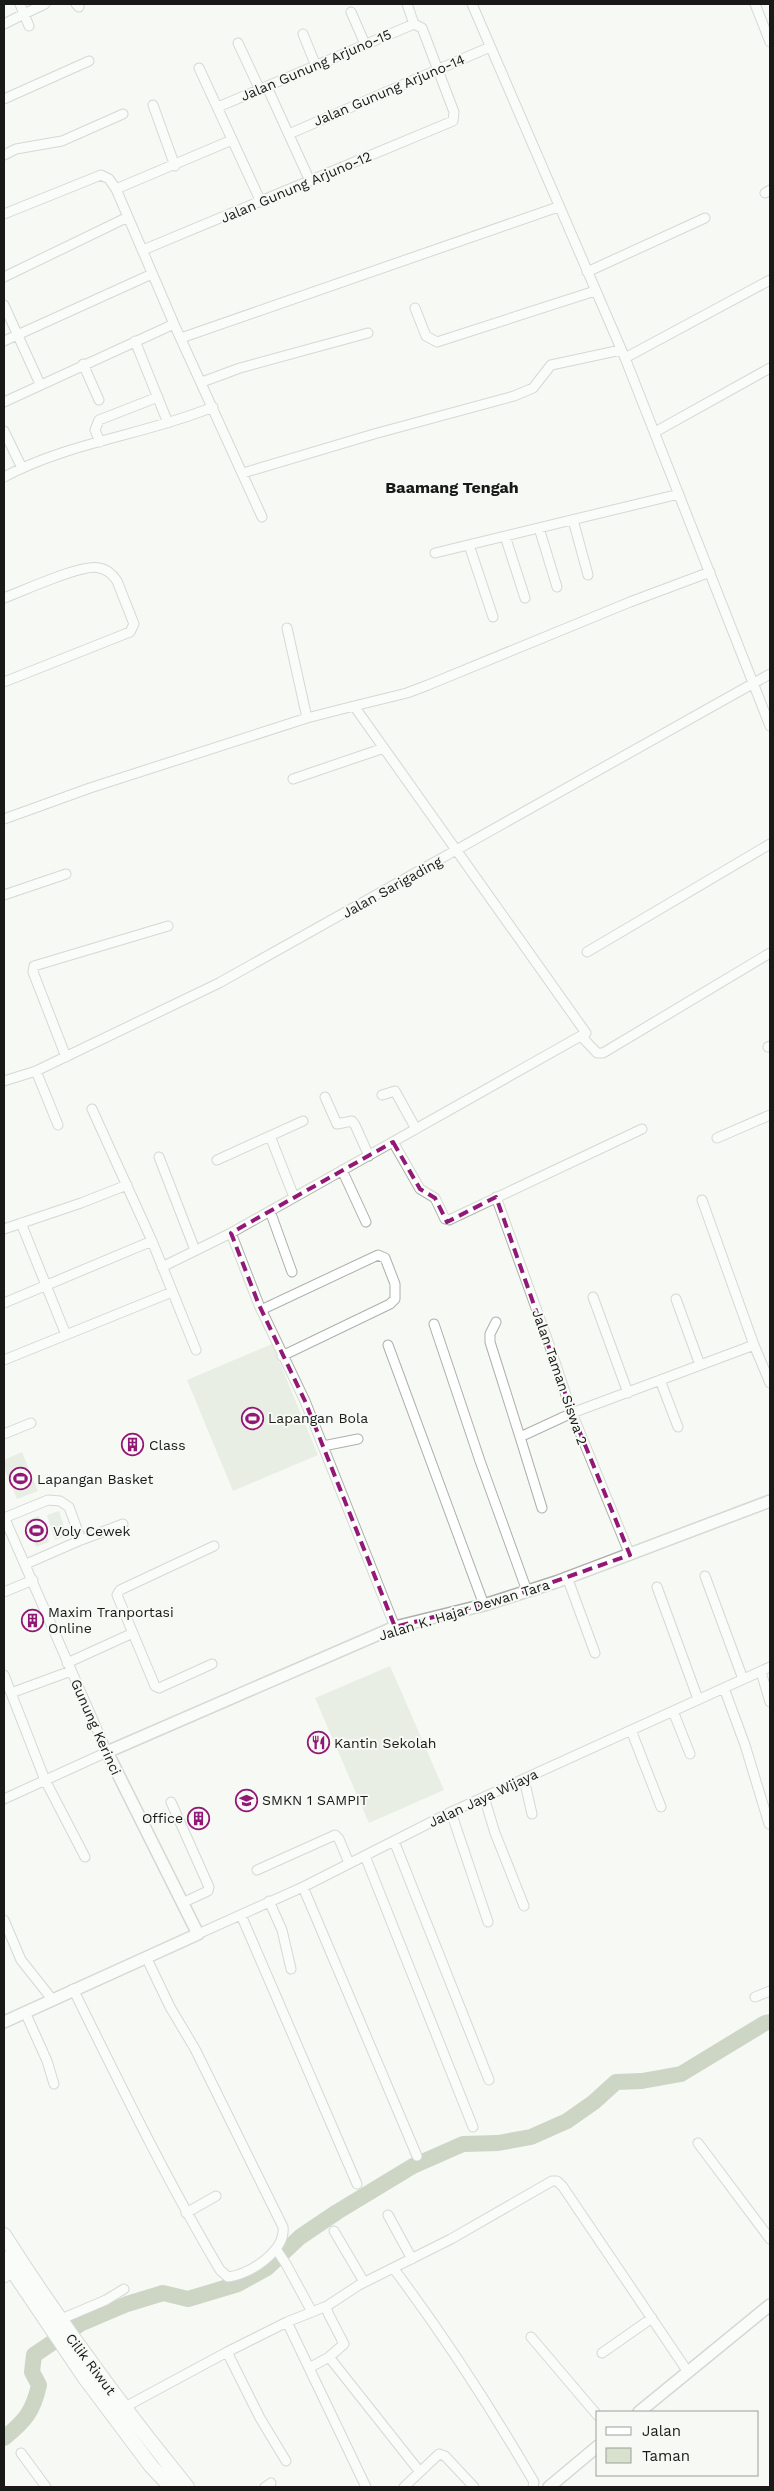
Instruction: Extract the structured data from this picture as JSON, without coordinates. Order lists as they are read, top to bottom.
{
  "streets": {
    "main road": ["Cilik Riwut"],
    "street": [
      "Jalan Gunung Arjuno-15",
      "Jalan Gunung Arjuno-14",
      "Jalan Gunung Arjuno-12",
      "Jalan Sarigading",
      "Jalan Taman Siswa 2",
      "Jalan K. Hajar Dewan Tara",
      "Gunung Kerinci",
      "Jalan Jaya Wijaya"
    ]
  },
  "crossings": [
    ["Jalan Gunung Arjuno-14", "Jalan Gunung Arjuno-12"],
    ["Jalan Taman Siswa 2", "Jalan K. Hajar Dewan Tara"],
    ["Jalan K. Hajar Dewan Tara", "Gunung Kerinci"],
    ["Gunung Kerinci", "Jalan Jaya Wijaya"]
  ],
  "districts": ["Baamang Tengah"],
  "places": {
    "sports": ["Lapangan Bola", "Lapangan Basket", "Voly Cewek"],
    "building": ["Class", "Maxim Tranportasi Online", "Office"],
    "restaurant": ["Kantin Sekolah"],
    "school or university": ["SMKN 1 SAMPIT"]
  },
  "legend": ["Jalan", "Taman"]
}
